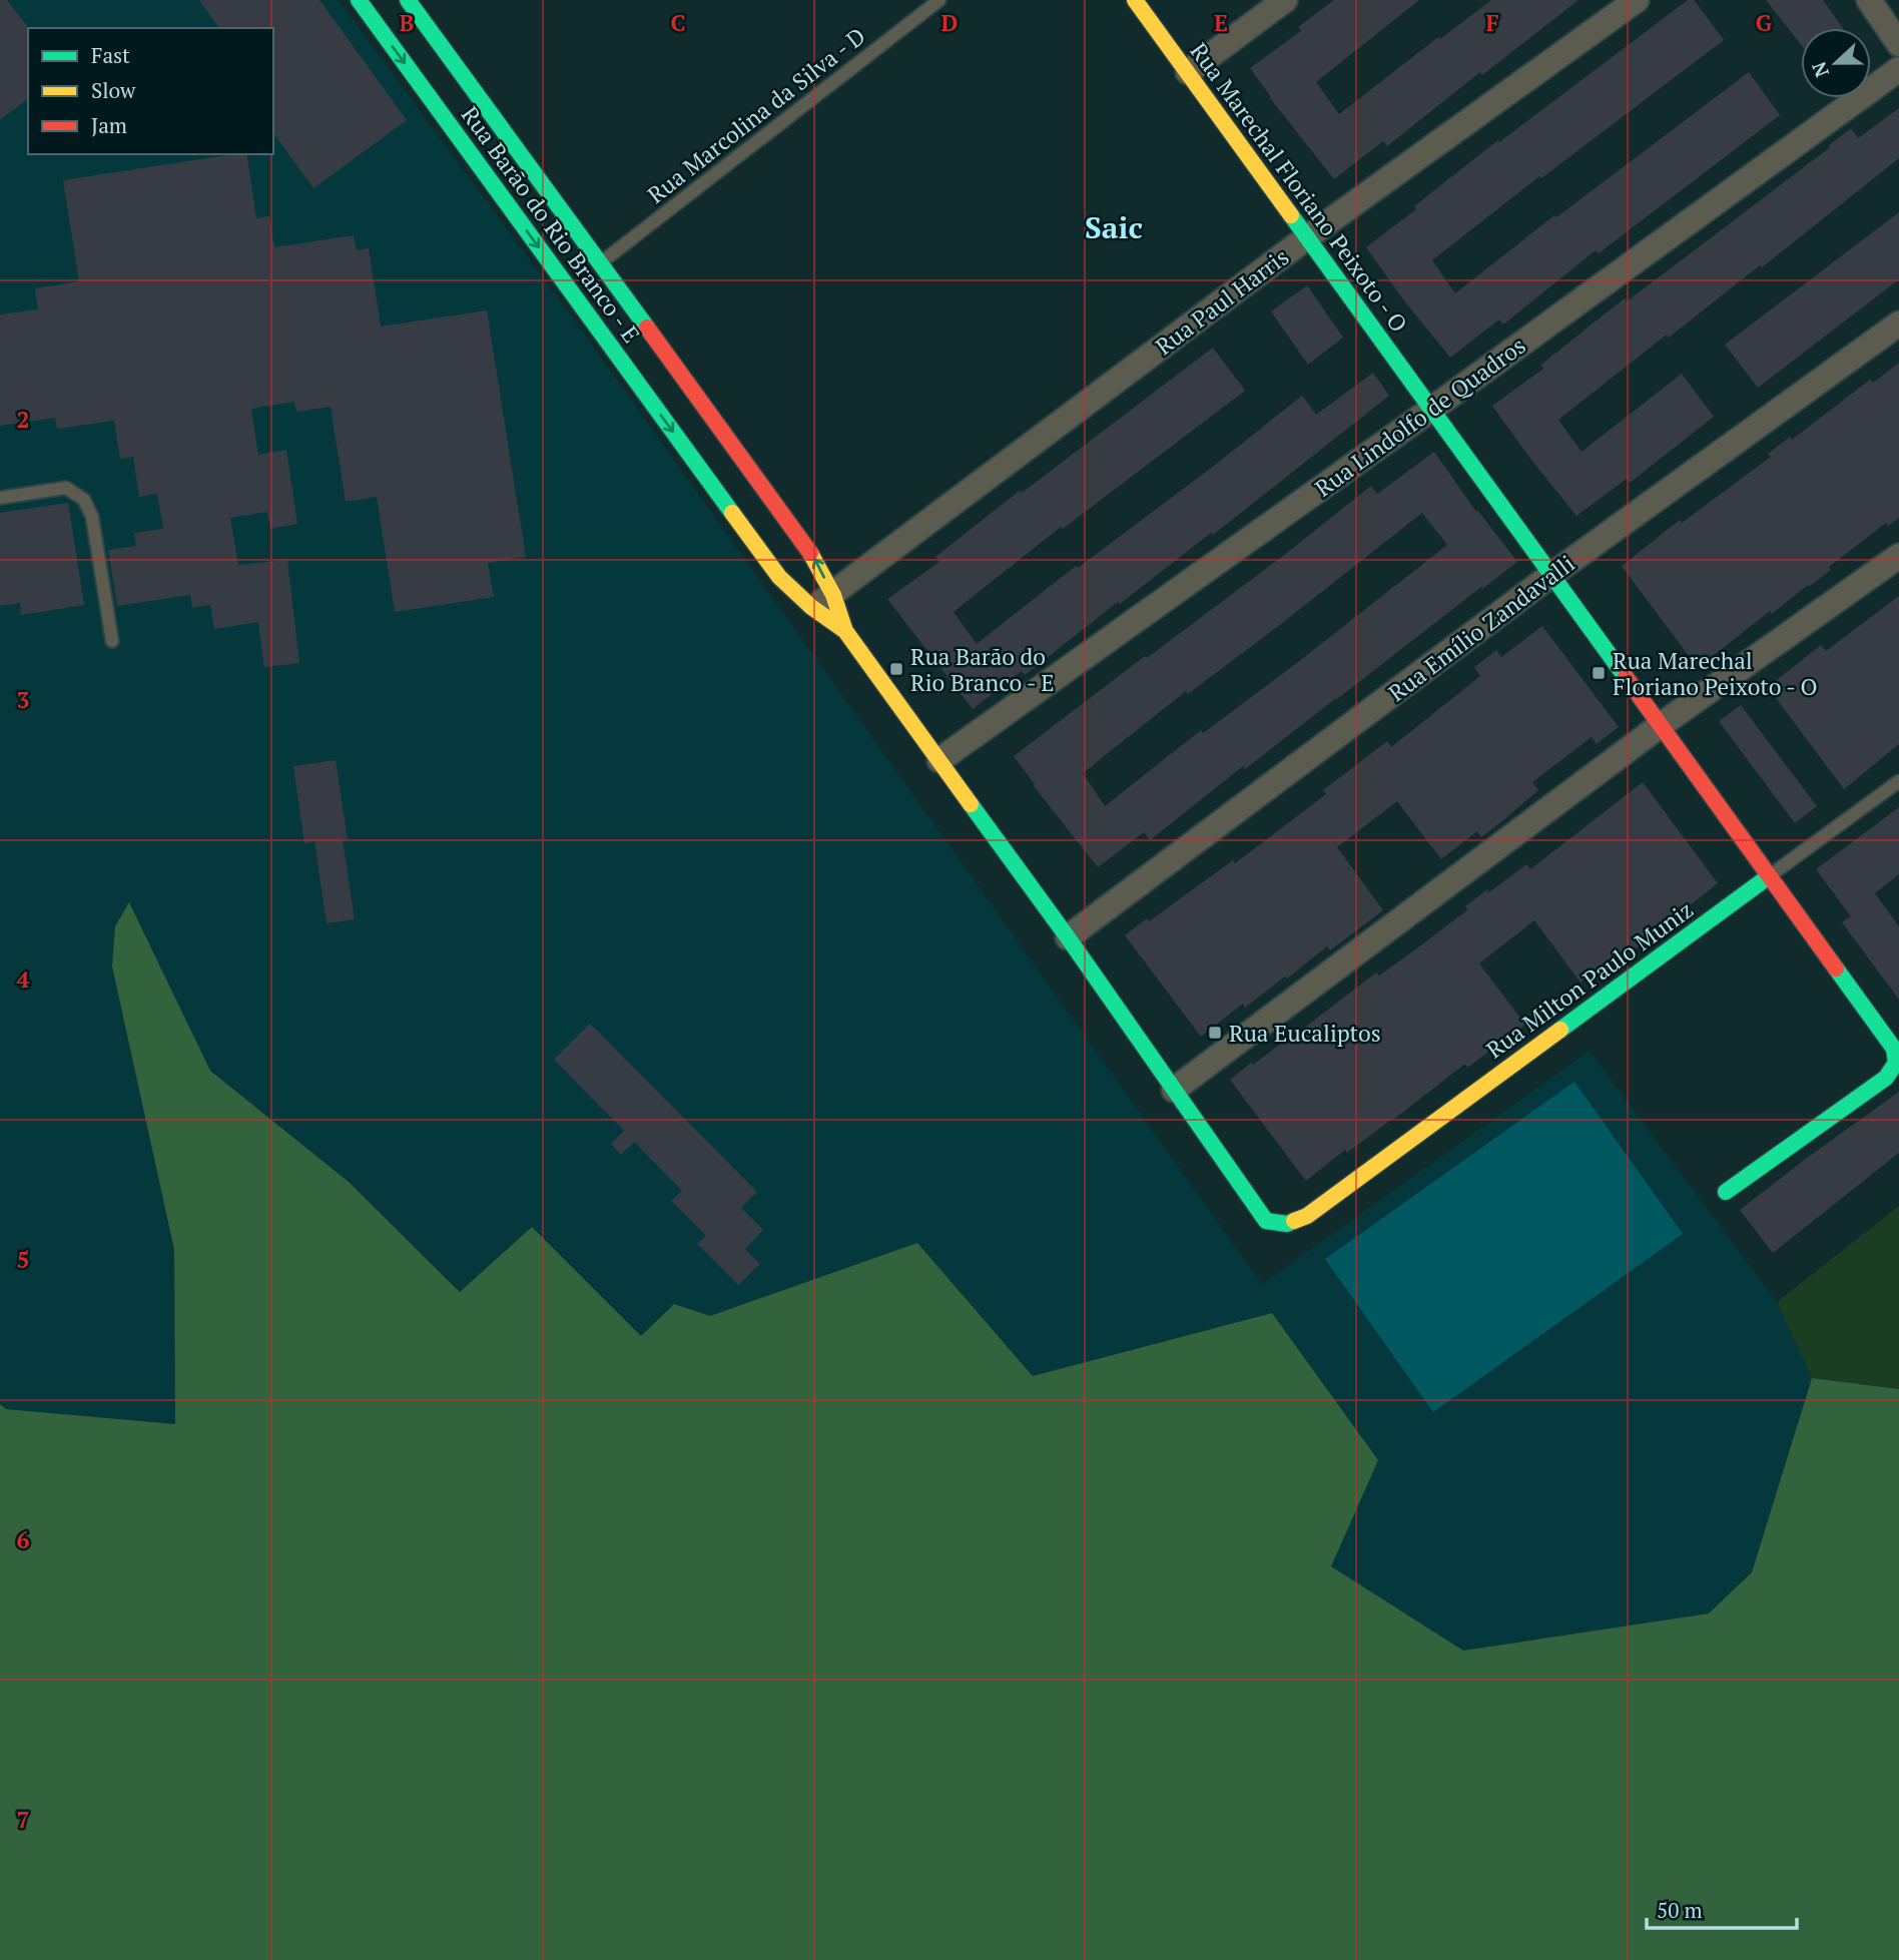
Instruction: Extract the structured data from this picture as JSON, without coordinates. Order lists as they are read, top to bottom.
{
  "streets": {
    "street": [
      "Rua Marechal Floriano Peixoto - O",
      "Rua Barão do Rio Branco - E",
      "Rua Paul Harris",
      "Rua Lindolfo de Quadros",
      "Rua Emílio Zandavalli",
      "Rua Milton Paulo Muniz"
    ],
    "lane": ["Rua Marcolina da Silva - D"]
  },
  "crossings": [
    ["Rua Marcolina da Silva - D", "Rua Barão do Rio Branco - E"],
    ["Rua Marechal Floriano Peixoto - O", "Rua Paul Harris"],
    ["Rua Marechal Floriano Peixoto - O", "Rua Lindolfo de Quadros"],
    ["Rua Marechal Floriano Peixoto - O", "Rua Emílio Zandavalli"],
    ["Rua Marechal Floriano Peixoto - O", "Rua Milton Paulo Muniz"],
    ["Rua Barão do Rio Branco - E", "Rua Paul Harris"],
    ["Rua Barão do Rio Branco - E", "Rua Lindolfo de Quadros"],
    ["Rua Barão do Rio Branco - E", "Rua Emílio Zandavalli"],
    ["Rua Barão do Rio Branco - E", "Rua Milton Paulo Muniz"]
  ],
  "districts": ["Saic"],
  "places": {
    "transit": ["Rua Barão do Rio Branco - E", "Rua Marechal Floriano Peixoto - O", "Rua Eucaliptos"]
  },
  "legend": ["Fast", "Slow", "Jam"],
  "scale_bar": "50 m",
  "north": "left",
  "grid": {
    "columns": [
      "B",
      "C",
      "D",
      "E",
      "F",
      "G"
    ],
    "rows": [
      "2",
      "3",
      "4",
      "5",
      "6",
      "7"
    ]
  }
}
